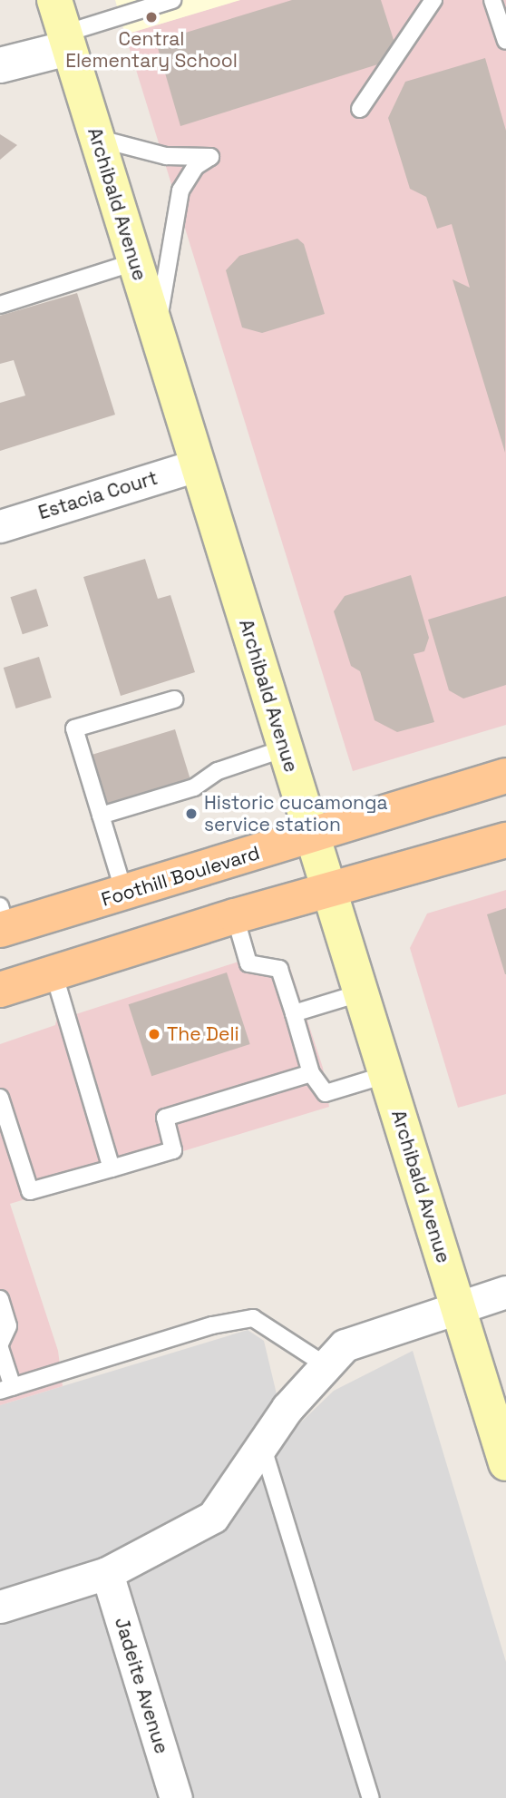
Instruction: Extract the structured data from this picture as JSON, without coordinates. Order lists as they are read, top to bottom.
{
  "streets": {
    "main road": ["Archibald Avenue", "Foothill Boulevard"],
    "street": ["Estacia Court", "Jadeite Avenue"]
  },
  "crossings": [
    ["Archibald Avenue", "Estacia Court"],
    ["Archibald Avenue", "Foothill Boulevard"]
  ],
  "places": ["Central Elementary School", "Historic cucamonga service station", "The Deli"]
}
